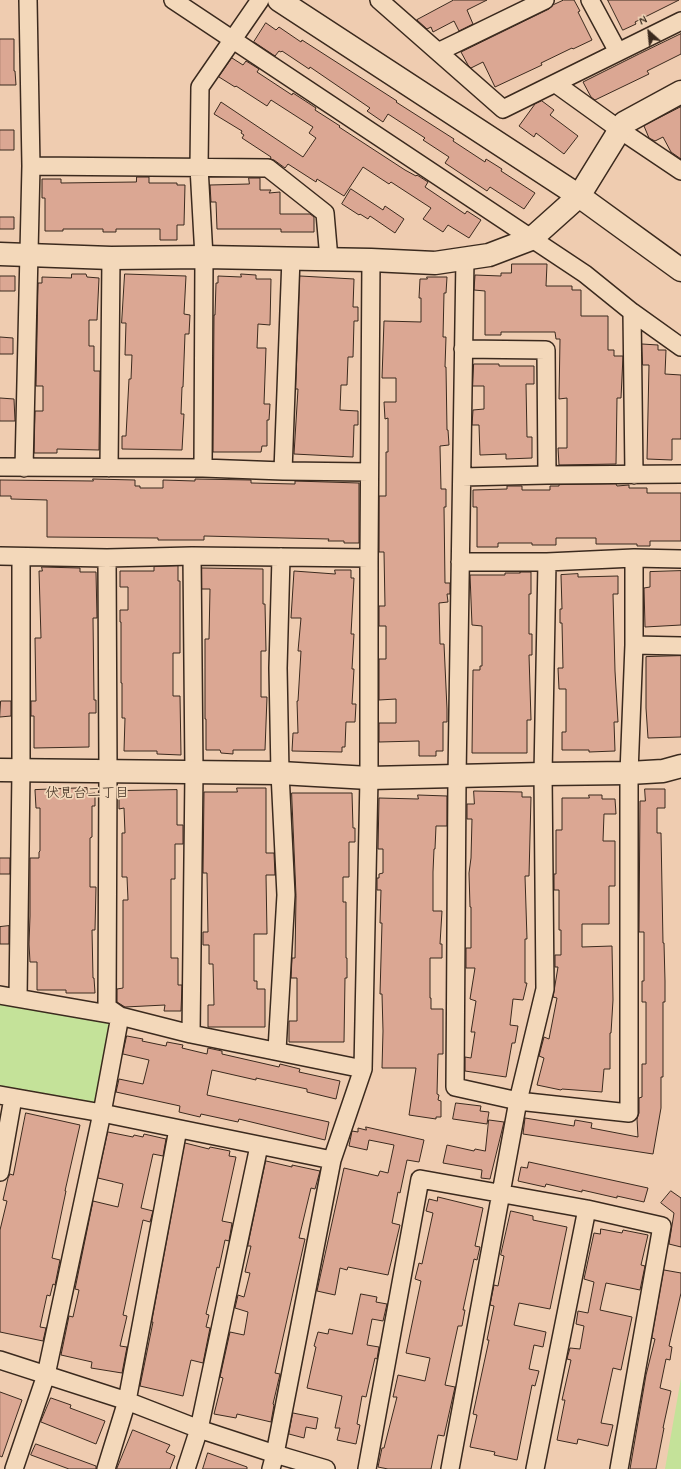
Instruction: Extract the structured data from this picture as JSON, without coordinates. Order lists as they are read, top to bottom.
{
  "districts": ["伏見台二丁目"],
  "north": "top left"
}
